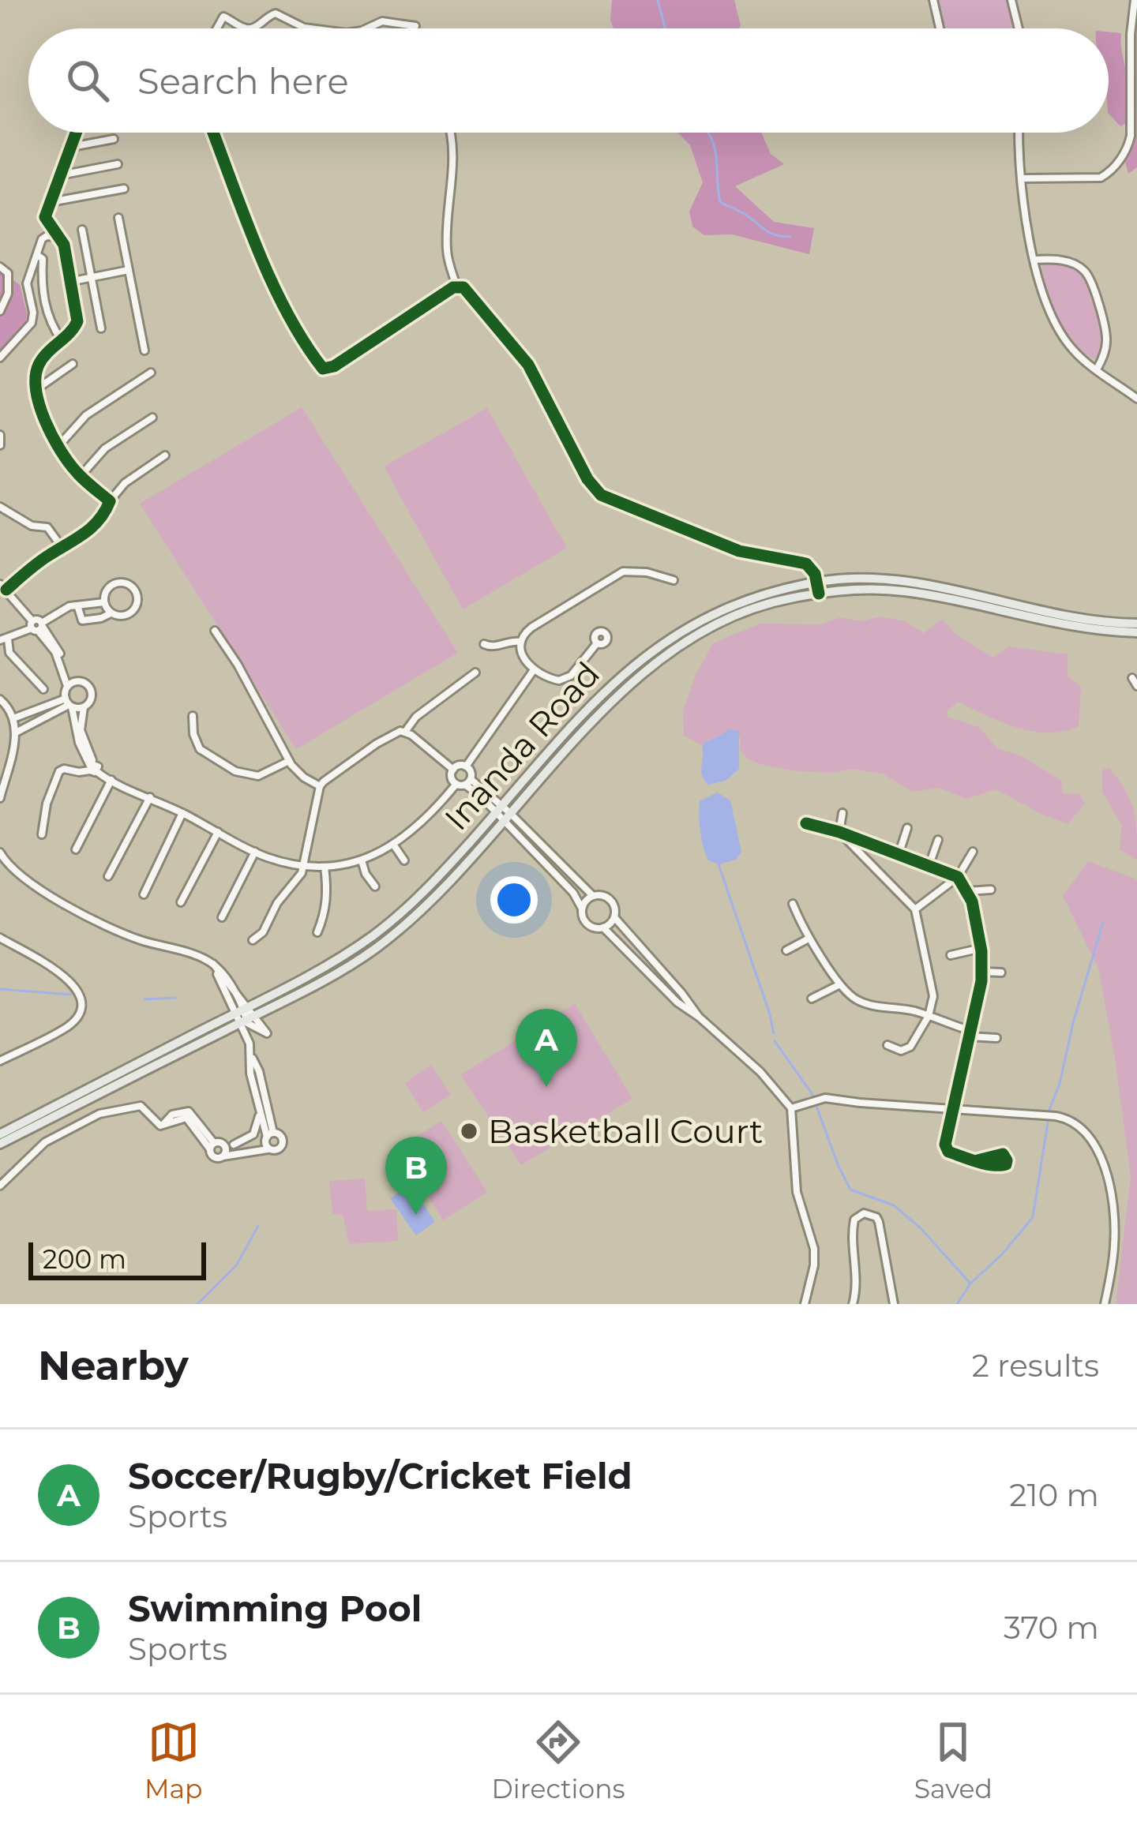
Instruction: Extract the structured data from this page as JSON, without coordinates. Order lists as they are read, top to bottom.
{
  "streets": {
    "main road": ["Inanda Road"]
  },
  "places": ["Basketball Court"],
  "scale_bar": "200 m",
  "page": {
    "search": "Search here",
    "pins": ["A", "B"],
    "scale": "200 m",
    "heading": ["Nearby", "2 results"],
    "list": [
      {
        "mark": "A",
        "name": "Soccer/Rugby/Cricket Field",
        "note": "Sports",
        "value": "210 m"
      },
      {
        "mark": "B",
        "name": "Swimming Pool",
        "note": "Sports",
        "value": "370 m"
      }
    ],
    "nav": ["Map", "Directions", "Saved"]
  }
}
